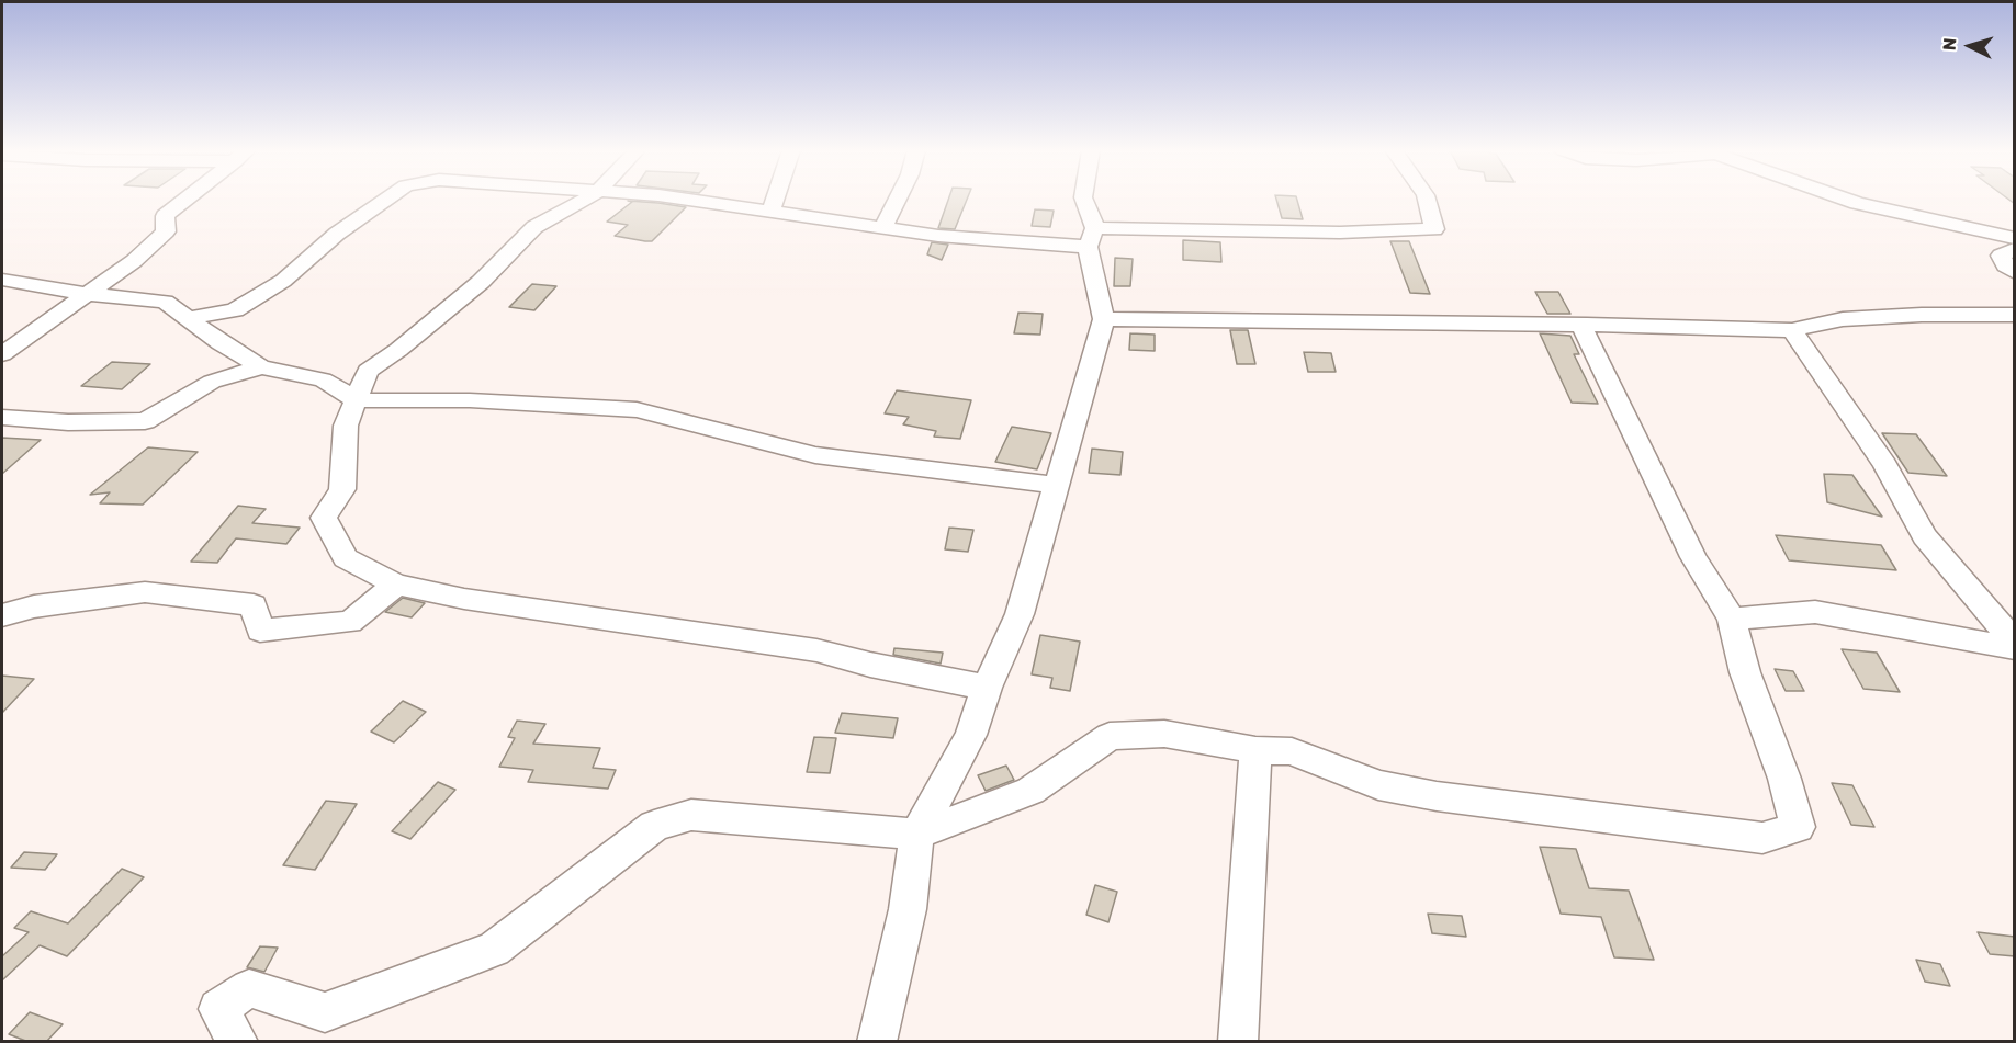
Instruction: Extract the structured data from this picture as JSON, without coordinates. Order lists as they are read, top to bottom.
{
  "north": "left"
}
